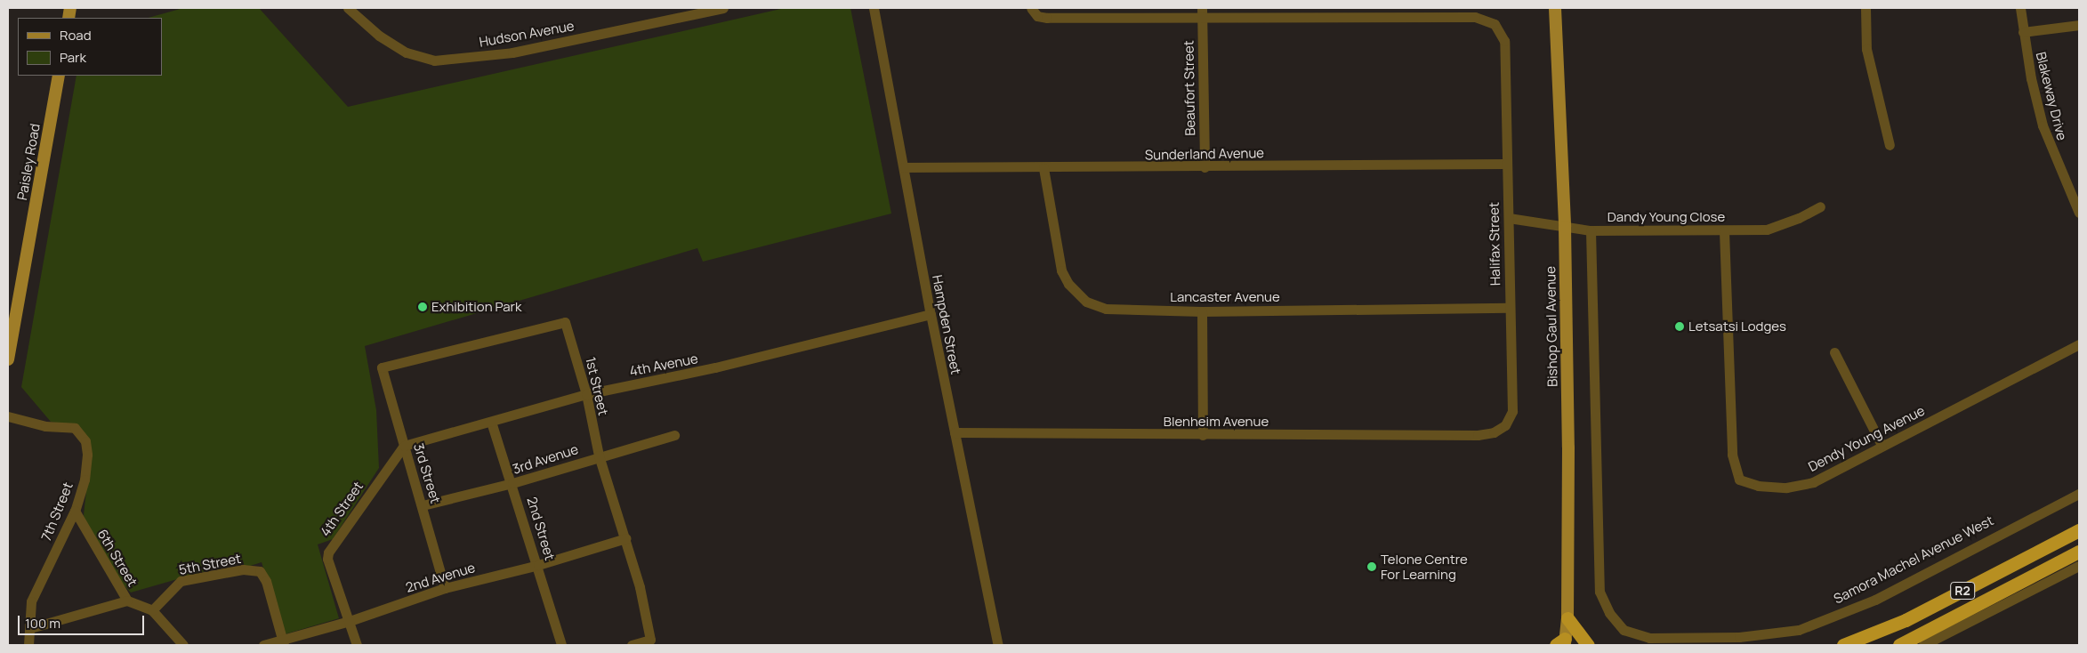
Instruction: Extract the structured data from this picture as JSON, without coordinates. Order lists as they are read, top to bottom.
{
  "streets": {
    "highway": ["R2"],
    "main road": ["Paisley Road", "Bishop Gaul Avenue"],
    "street": [
      "Hudson Avenue",
      "Beaufort Street",
      "Blakeway Drive",
      "Sunderland Avenue",
      "Dandy Young Close",
      "Halifax Street",
      "Lancaster Avenue",
      "Hampden Street",
      "4th Avenue",
      "1st Street",
      "Blenheim Avenue",
      "Dendy Young Avenue",
      "3rd Avenue",
      "3rd Street",
      "4th Street",
      "7th Street",
      "2nd Street",
      "6th Street",
      "Samora Machel Avenue West",
      "5th Street",
      "2nd Avenue"
    ]
  },
  "crossings": [
    ["Beaufort Street", "Sunderland Avenue"],
    ["Beaufort Street", "Halifax Street"],
    ["Sunderland Avenue", "Halifax Street"],
    ["Sunderland Avenue", "Lancaster Avenue"],
    ["Sunderland Avenue", "Hampden Street"],
    ["Dandy Young Close", "Halifax Street"],
    ["Dandy Young Close", "Bishop Gaul Avenue"],
    ["Dandy Young Close", "Dendy Young Avenue"],
    ["Dandy Young Close", "Samora Machel Avenue West"],
    ["Halifax Street", "Lancaster Avenue"],
    ["Halifax Street", "Blenheim Avenue"],
    ["Hampden Street", "4th Avenue"],
    ["Hampden Street", "Blenheim Avenue"],
    ["4th Avenue", "1st Street"],
    ["4th Avenue", "3rd Street"],
    ["4th Avenue", "4th Street"],
    ["4th Avenue", "2nd Street"],
    ["1st Street", "3rd Avenue"],
    ["1st Street", "3rd Street"],
    ["1st Street", "2nd Avenue"],
    ["3rd Avenue", "3rd Street"],
    ["3rd Avenue", "2nd Street"],
    ["3rd Street", "4th Street"],
    ["3rd Street", "2nd Avenue"],
    ["4th Street", "2nd Avenue"],
    ["7th Street", "6th Street"],
    ["2nd Street", "2nd Avenue"],
    ["6th Street", "5th Street"],
    ["5th Street", "2nd Avenue"]
  ],
  "places": ["Exhibition Park", "Letsatsi Lodges", "Telone Centre For Learning"],
  "legend": ["Road", "Park"],
  "scale_bar": "100 m"
}
